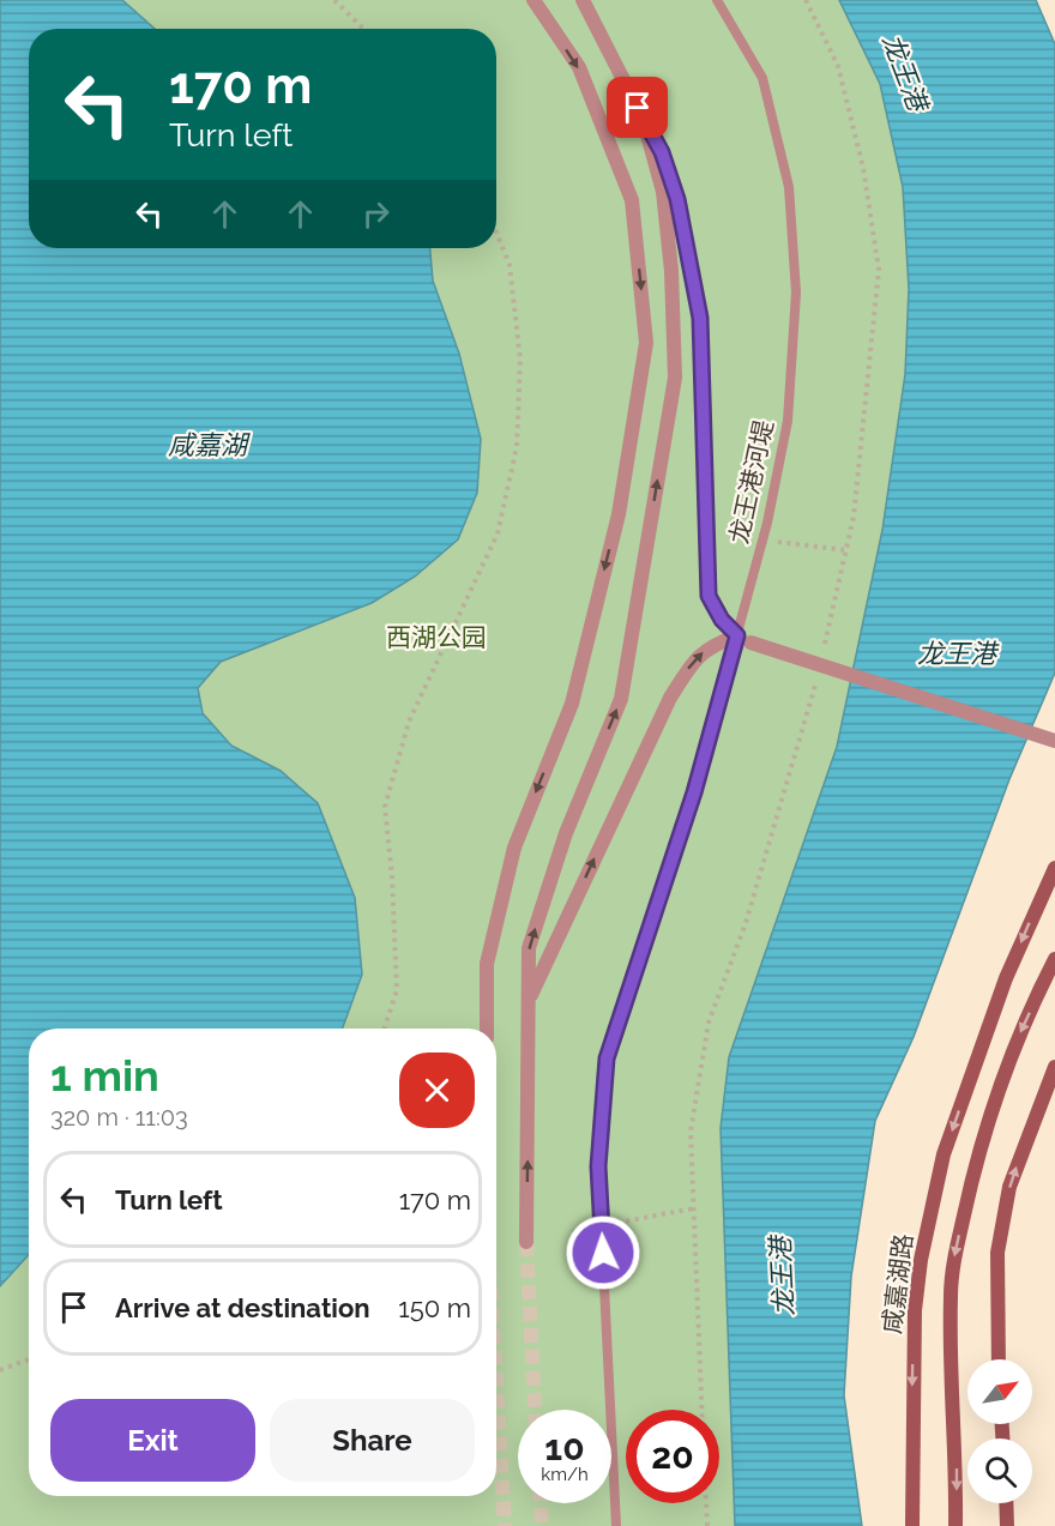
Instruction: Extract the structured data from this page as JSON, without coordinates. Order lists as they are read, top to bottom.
{
  "streets": {
    "main road": ["咸嘉湖路"],
    "lane": ["龙王港河堤"]
  },
  "water": ["龙王港", "咸嘉湖"],
  "parks": ["西湖公园"],
  "north": "top right",
  "page": {
    "turn": ["170 m", "Turn left"],
    "heading": ["1 min", "320 m · 11:03"],
    "list": [
      {
        "name": "Turn left",
        "value": "170 m"
      },
      {
        "name": "Arrive at destination",
        "value": "150 m"
      }
    ],
    "buttons": ["Exit", "Share"],
    "speed": "10 km/h",
    "limit": "20"
  }
}
